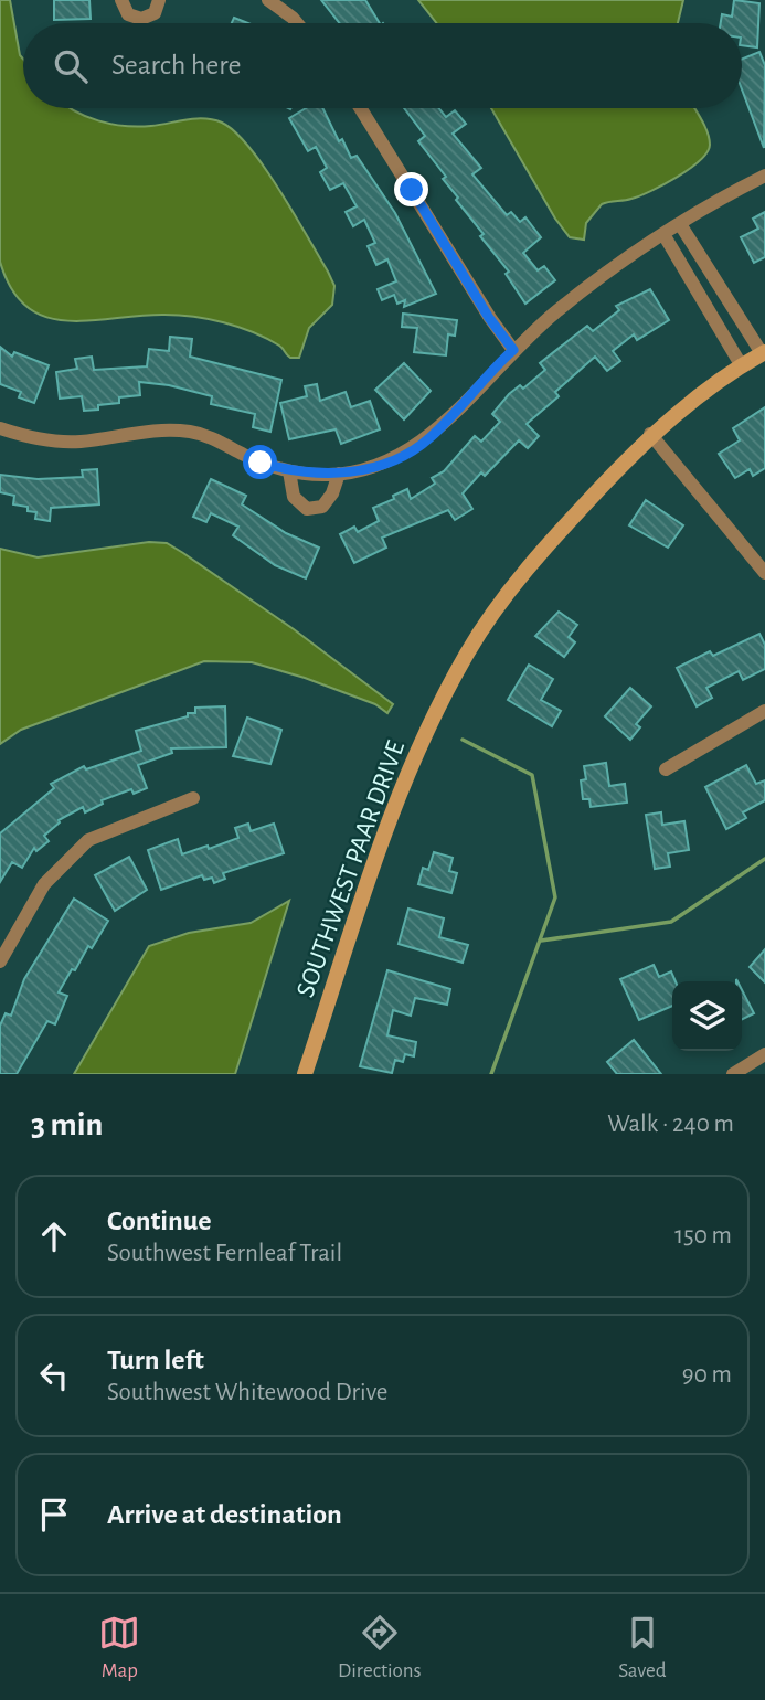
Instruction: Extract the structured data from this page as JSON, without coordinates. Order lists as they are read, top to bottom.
{
  "streets": {
    "street": ["SOUTHWEST PAAR DRIVE"]
  },
  "page": {
    "search": "Search here",
    "heading": ["3 min", "Walk · 240 m"],
    "list": [
      ["Continue", "Southwest Fernleaf Trail", "150 m"],
      ["Turn left", "Southwest Whitewood Drive", "90 m"],
      "Arrive at destination"
    ],
    "nav": ["Map", "Directions", "Saved"]
  }
}
